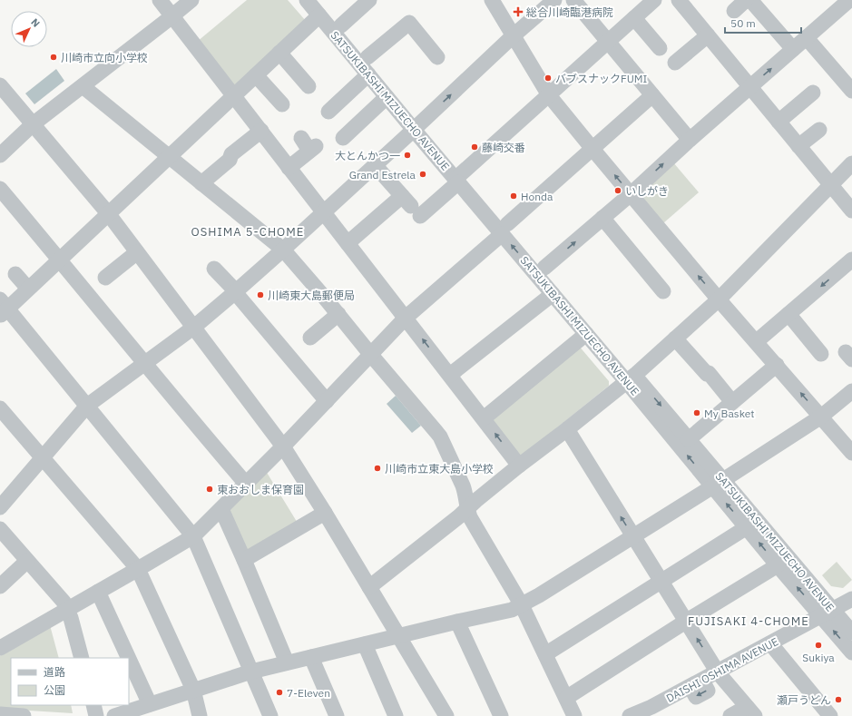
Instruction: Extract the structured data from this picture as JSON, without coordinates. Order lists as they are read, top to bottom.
{
  "streets": {
    "street": ["SATSUKIBASHI MIZUECHO AVENUE", "DAISHI OSHIMA AVENUE"]
  },
  "crossings": [
    ["SATSUKIBASHI MIZUECHO AVENUE", "DAISHI OSHIMA AVENUE"]
  ],
  "districts": ["OSHIMA 5-CHOME", "FUJISAKI 4-CHOME"],
  "places": {
    "health": ["総合川崎臨港病院"],
    "other": [
      "川崎市立向小学校",
      "バブスナックFUMI",
      "藤崎交番",
      "大とんかつ一",
      "Grand Estrela",
      "いしがき",
      "Honda",
      "川崎東大島郵便局",
      "My Basket",
      "川崎市立東大島小学校",
      "東おおしま保育園",
      "Sukiya",
      "7-Eleven",
      "瀬戸うどん"
    ]
  },
  "legend": ["道路", "公園"],
  "scale_bar": "50 m",
  "north": "top right"
}
